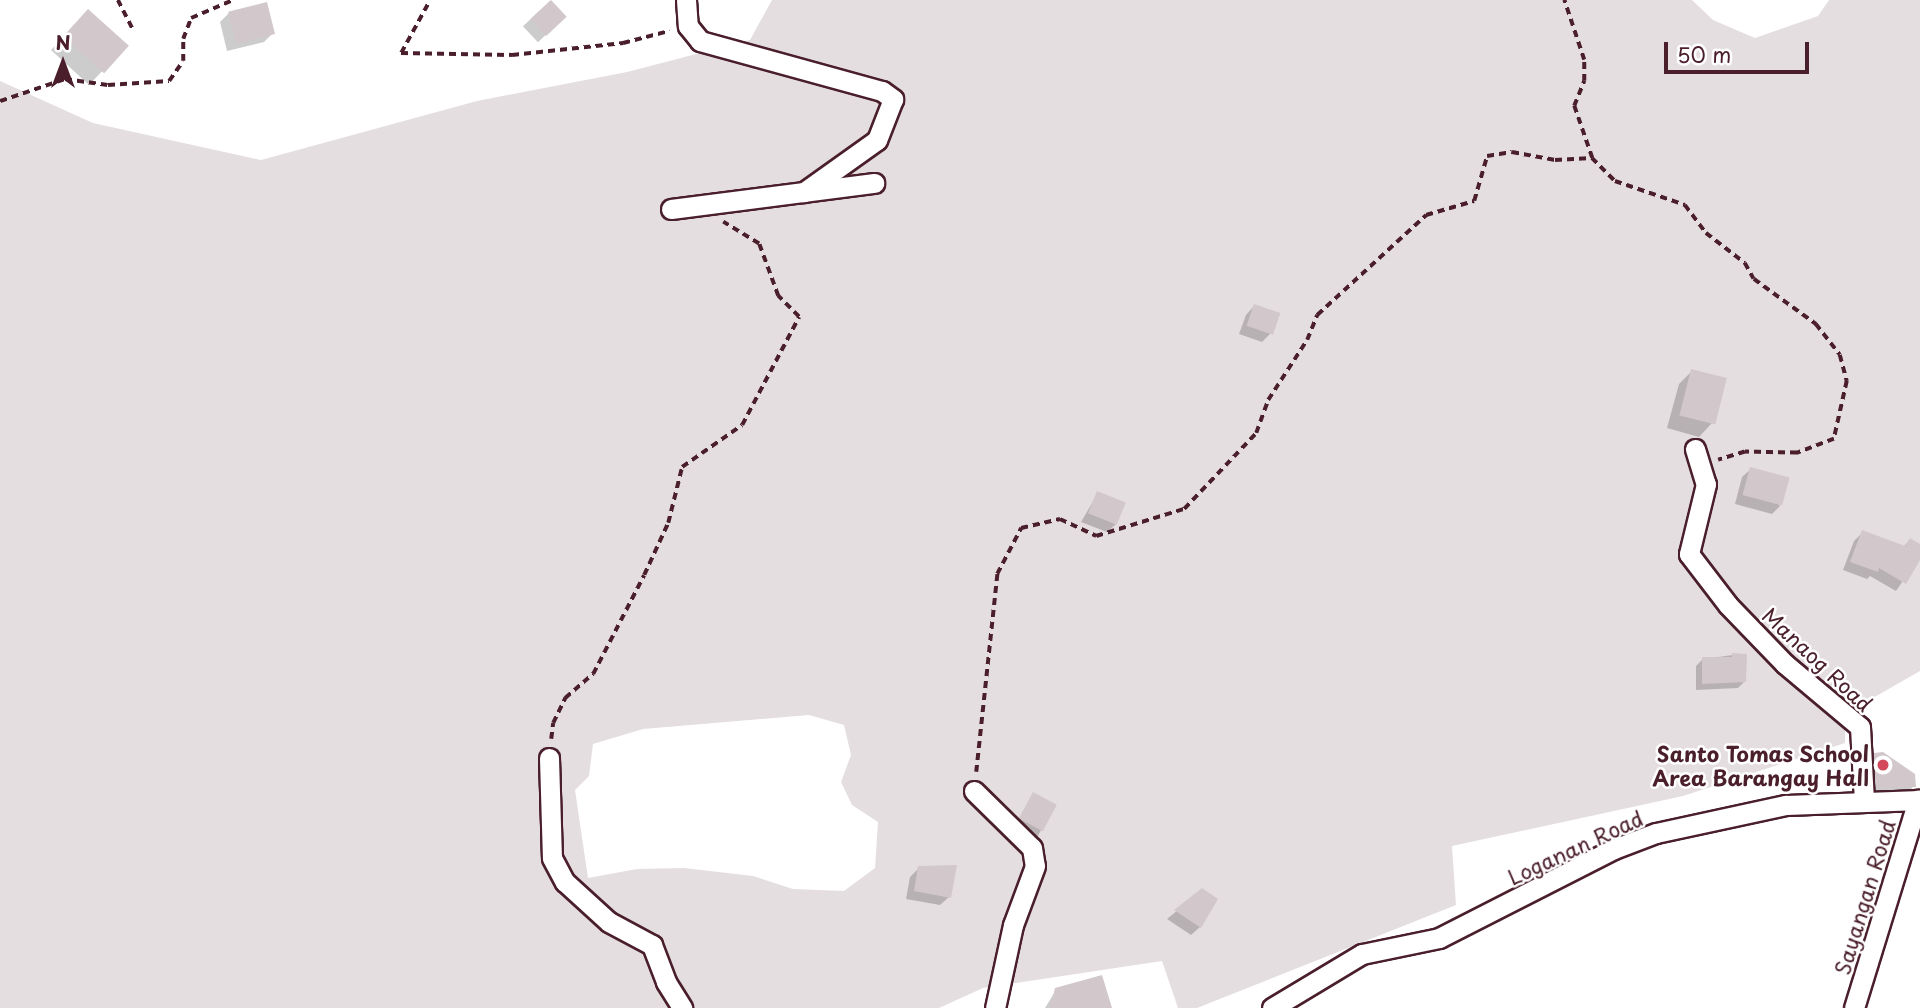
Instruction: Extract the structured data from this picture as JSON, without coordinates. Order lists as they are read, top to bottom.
{
  "streets": {
    "street": ["Manaog Road", "Loganan Road", "Sayangan Road"]
  },
  "crossings": [
    ["Manaog Road", "Loganan Road"],
    ["Loganan Road", "Sayangan Road"]
  ],
  "places": ["Santo Tomas School Area Barangay Hall"],
  "scale_bar": "50 m",
  "north": "top"
}
